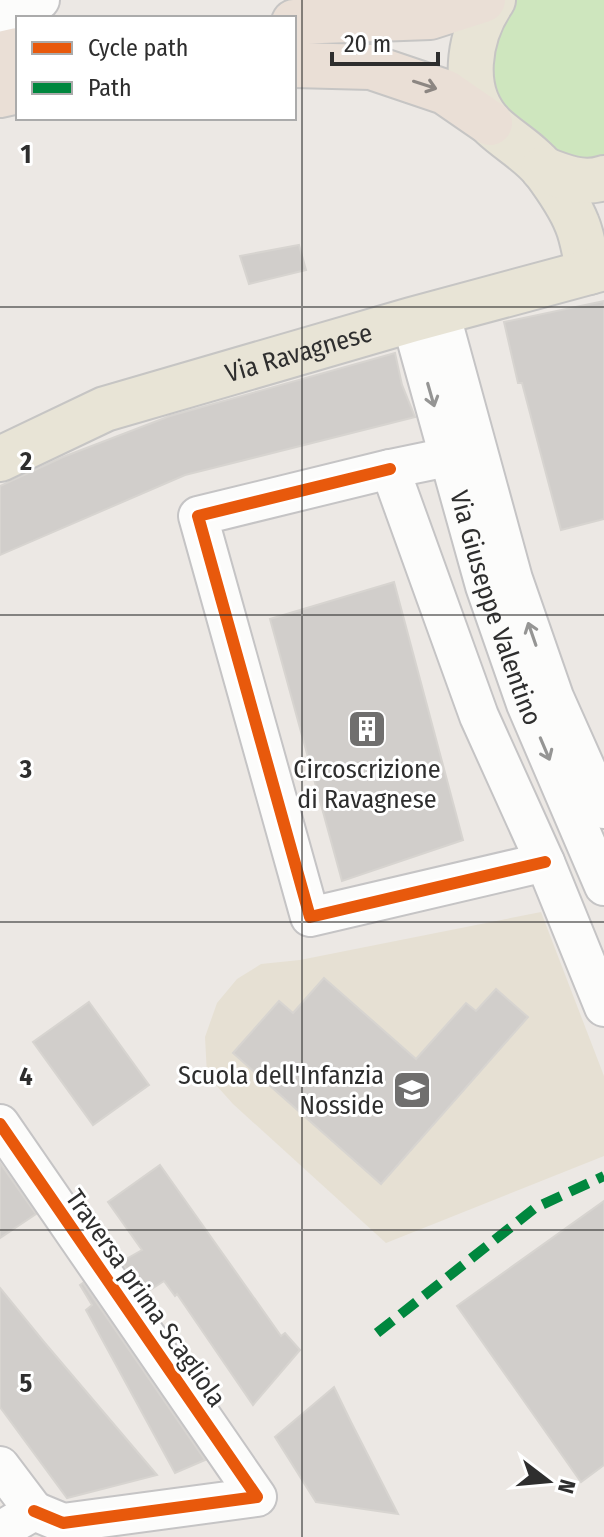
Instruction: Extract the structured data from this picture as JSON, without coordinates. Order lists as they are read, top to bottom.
{
  "streets": {
    "main road": ["Via Ravagnese"],
    "street": ["Via Giuseppe Valentino", "Traversa prima Scagliola"]
  },
  "crossings": [
    ["Via Ravagnese", "Via Giuseppe Valentino"]
  ],
  "places": {
    "building": ["Circoscrizione di Ravagnese"],
    "school or university": ["Scuola dell'Infanzia Nosside"]
  },
  "legend": ["Cycle path", "Path"],
  "scale_bar": "20 m",
  "north": "right",
  "grid": {
    "rows": [
      "1",
      "2",
      "3",
      "4",
      "5"
    ]
  }
}
